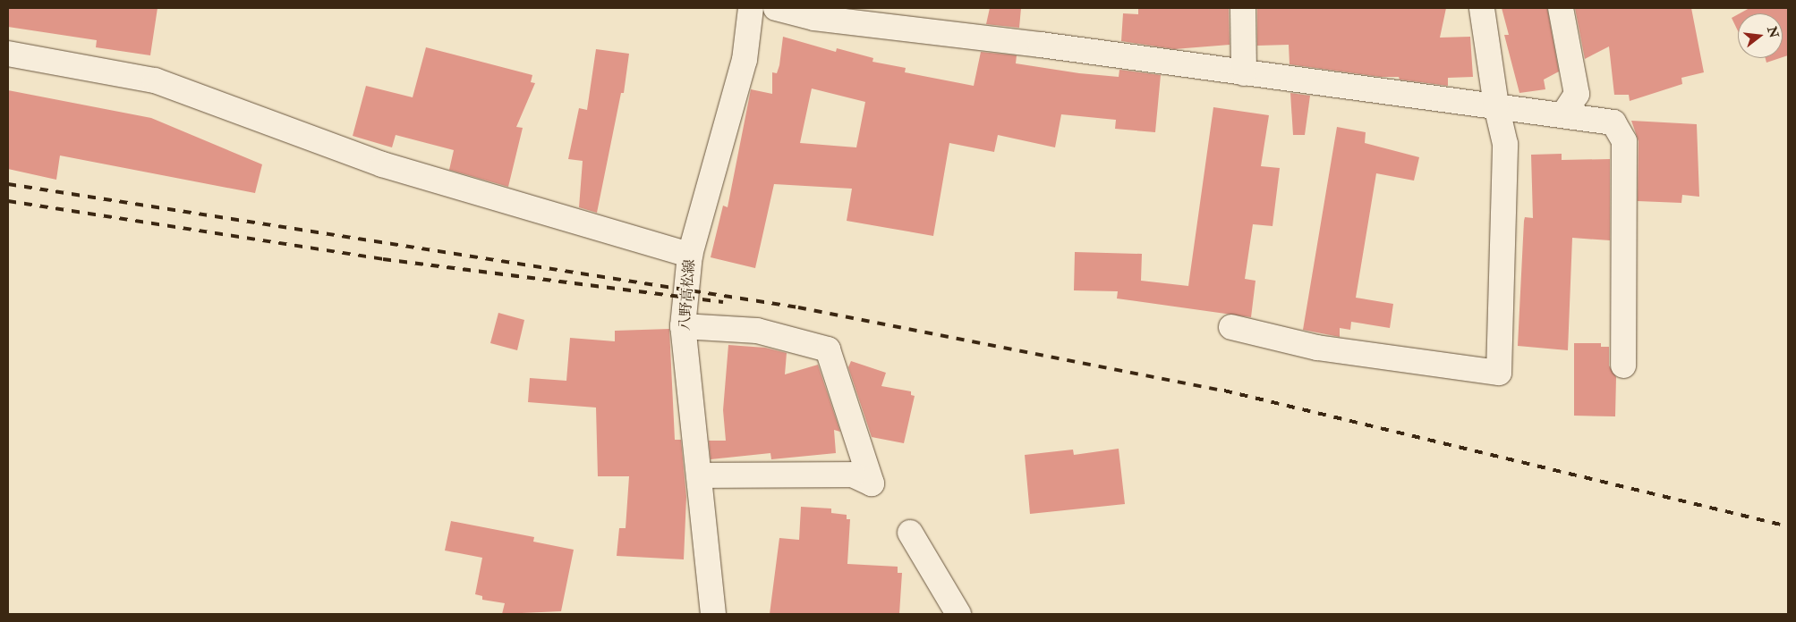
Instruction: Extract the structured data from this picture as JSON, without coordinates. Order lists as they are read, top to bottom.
{
  "streets": {
    "street": ["八野高松線"]
  },
  "north": "right"
}
